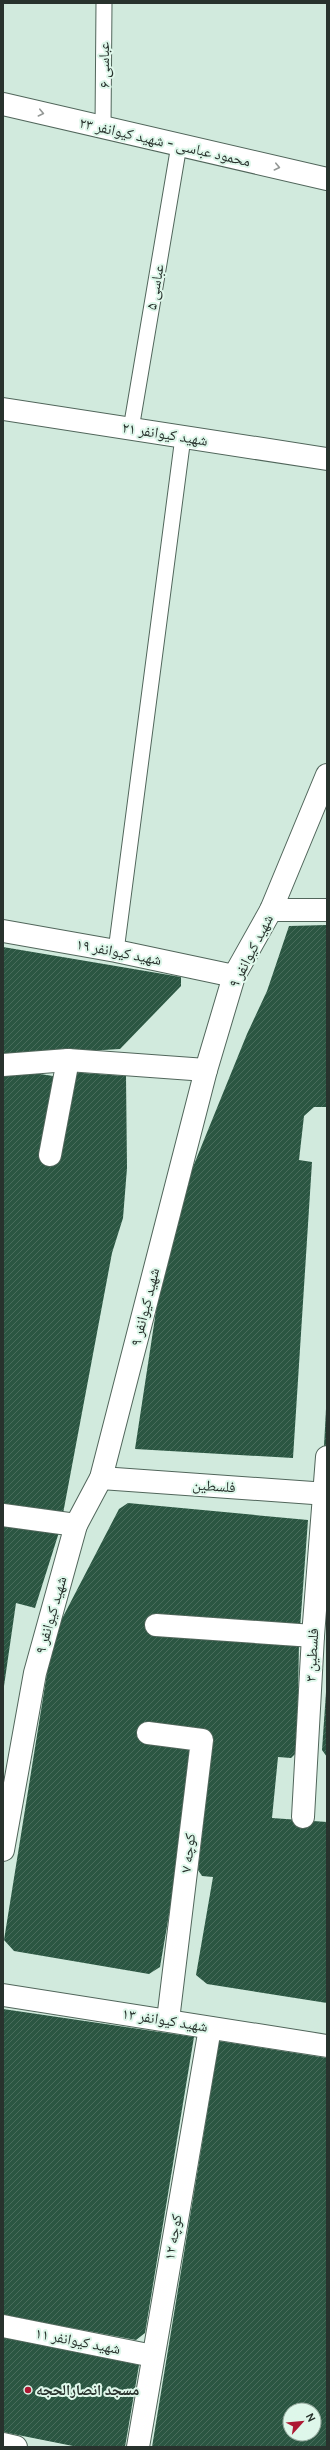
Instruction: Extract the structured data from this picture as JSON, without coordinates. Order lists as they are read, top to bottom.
{
  "streets": {
    "street": [
      "محمود عباسی - شهید کیوانفر ۲۳",
      "شهید کیوانفر ۲۱",
      "شهید کیوانفر ۹",
      "شهید کیوانفر ۱۹",
      "فلسطین",
      "فلسطین ۳",
      "کوچه ۷",
      "شهید کیوانفر ۱۳",
      "کوچه ۱۲",
      "شهید کیوانفر ۱۱"
    ],
    "lane": ["عباسی ۶", "عباسی ۵"]
  },
  "crossings": [
    ["عباسی ۶", "محمود عباسی - شهید کیوانفر ۲۳"],
    ["محمود عباسی - شهید کیوانفر ۲۳", "عباسی ۵"],
    ["عباسی ۵", "شهید کیوانفر ۲۱"],
    ["شهید کیوانفر ۹", "شهید کیوانفر ۱۹"],
    ["شهید کیوانفر ۹", "فلسطین"],
    ["فلسطین", "فلسطین ۳"],
    ["کوچه ۷", "شهید کیوانفر ۱۳"],
    ["شهید کیوانفر ۱۳", "کوچه ۱۲"],
    ["کوچه ۱۲", "شهید کیوانفر ۱۱"]
  ],
  "one_way": ["محمود عباسی - شهید کیوانفر ۲۳"],
  "places": ["مسجد انصارالحجه"],
  "north": "top right"
}
